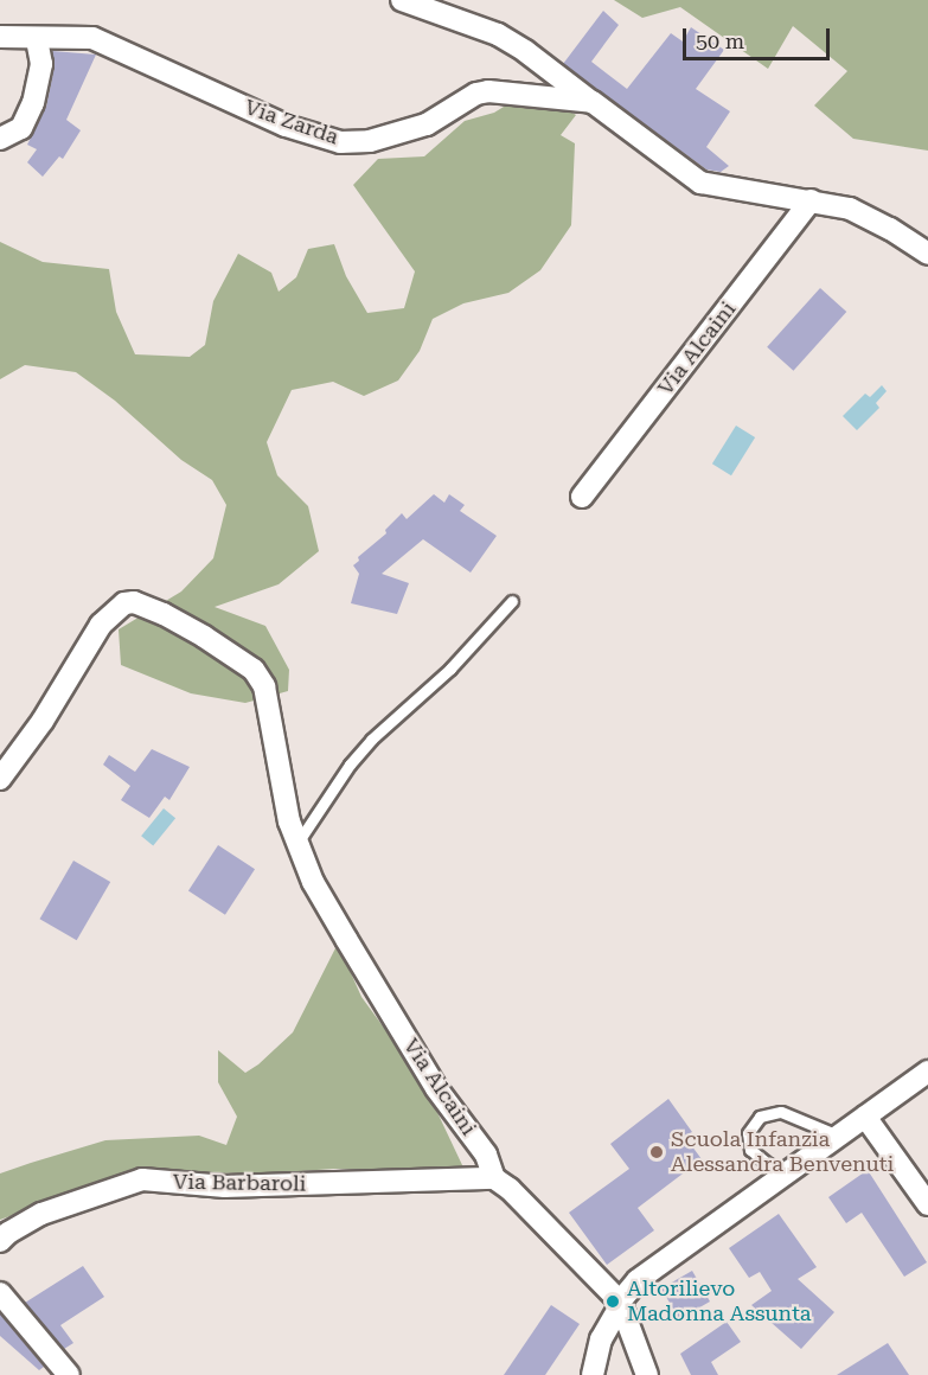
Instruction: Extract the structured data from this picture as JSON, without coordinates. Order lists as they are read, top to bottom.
{
  "streets": {
    "street": ["Via Zarda", "Via Alcaini", "Via Barbaroli"]
  },
  "crossings": [
    ["Via Alcaini", "Via Barbaroli"]
  ],
  "places": ["Scuola Infanzia Alessandra Benvenuti", "Altorilievo Madonna Assunta"],
  "scale_bar": "50 m"
}
